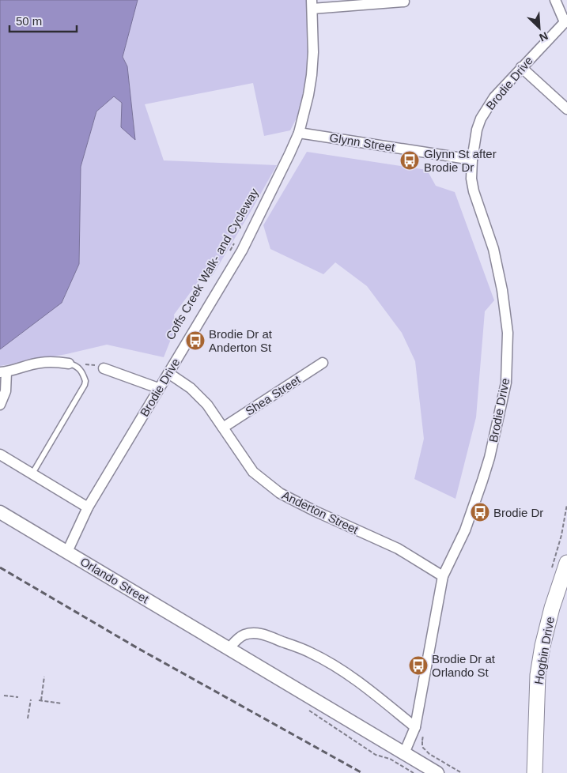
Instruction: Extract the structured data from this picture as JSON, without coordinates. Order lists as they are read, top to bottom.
{
  "streets": {
    "main road": ["Hogbin Drive"],
    "street": [
      "Brodie Drive",
      "Glynn Street",
      "Shea Street",
      "Anderton Street",
      "Orlando Street"
    ],
    "path": ["Coffs Creek Walk- and Cycleway"]
  },
  "crossings": [
    ["Brodie Drive", "Glynn Street"],
    ["Brodie Drive", "Anderton Street"],
    ["Brodie Drive", "Orlando Street"],
    ["Shea Street", "Anderton Street"]
  ],
  "places": {
    "bus stop": [
      "Glynn St after Brodie Dr",
      "Brodie Dr at Anderton St",
      "Brodie Dr",
      "Brodie Dr at Orlando St"
    ]
  },
  "scale_bar": "50 m",
  "north": "bottom right"
}
